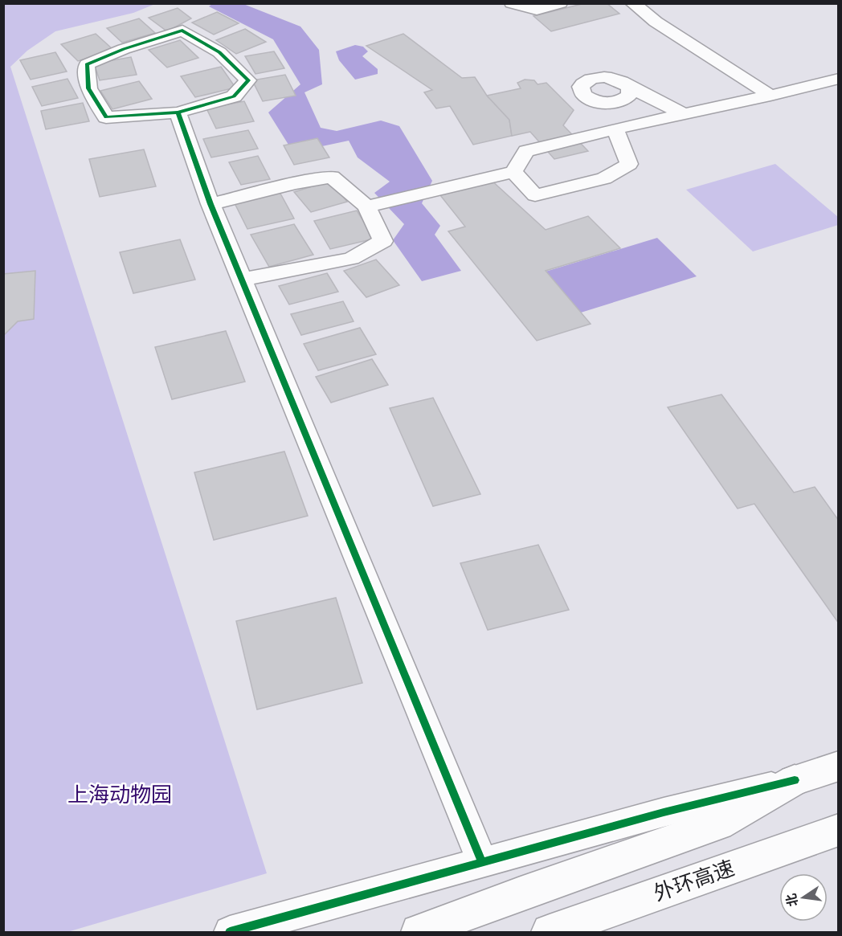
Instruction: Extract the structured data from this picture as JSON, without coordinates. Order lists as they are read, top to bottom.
{
  "streets": {
    "main road": ["外环高速"]
  },
  "parks": ["上海动物园"],
  "north": "left"
}
